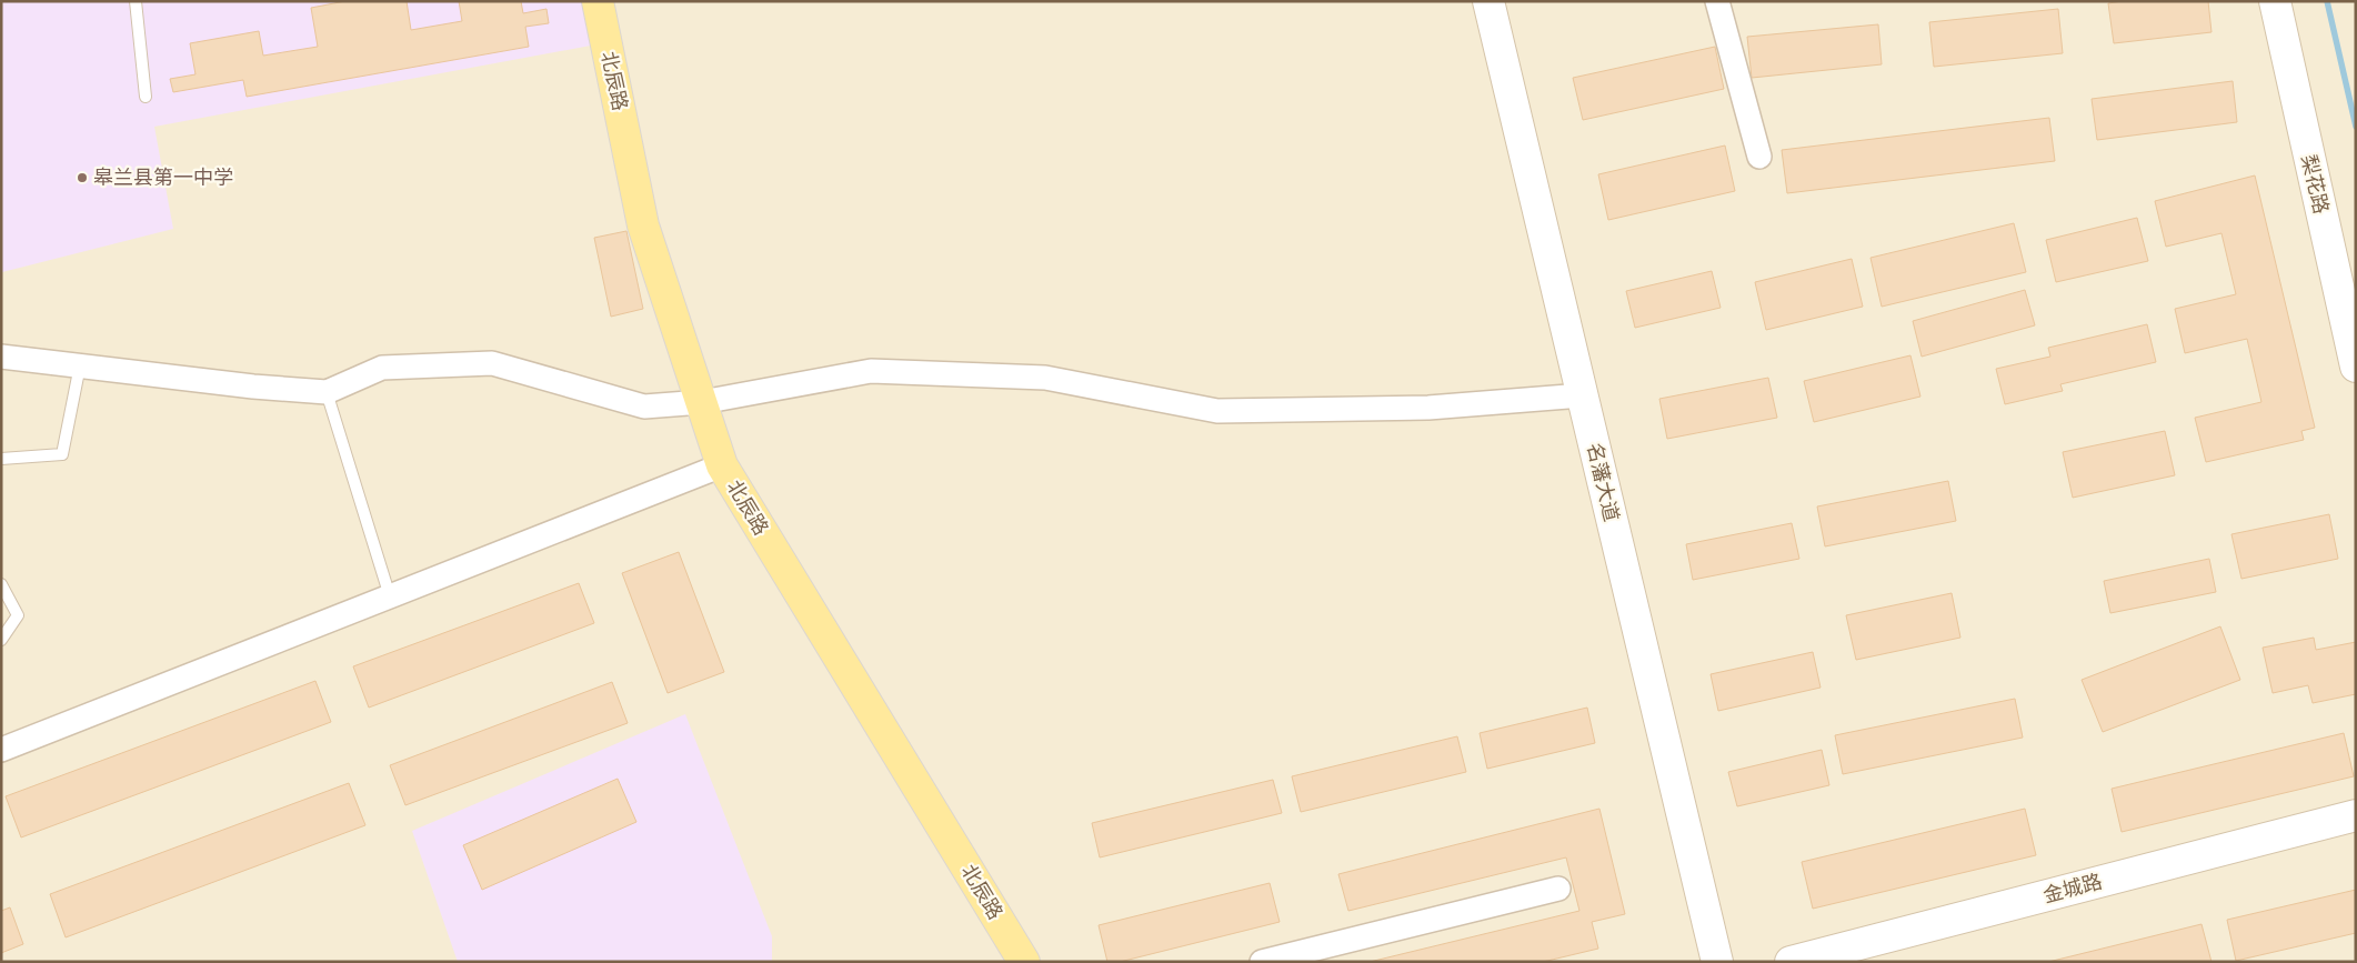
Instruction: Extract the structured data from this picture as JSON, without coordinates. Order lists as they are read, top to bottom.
{
  "streets": {
    "main road": [
      "北辰路",
      "梨花路",
      "名藩大道",
      "金城路"
    ]
  },
  "places": ["皋兰县第一中学"]
}
